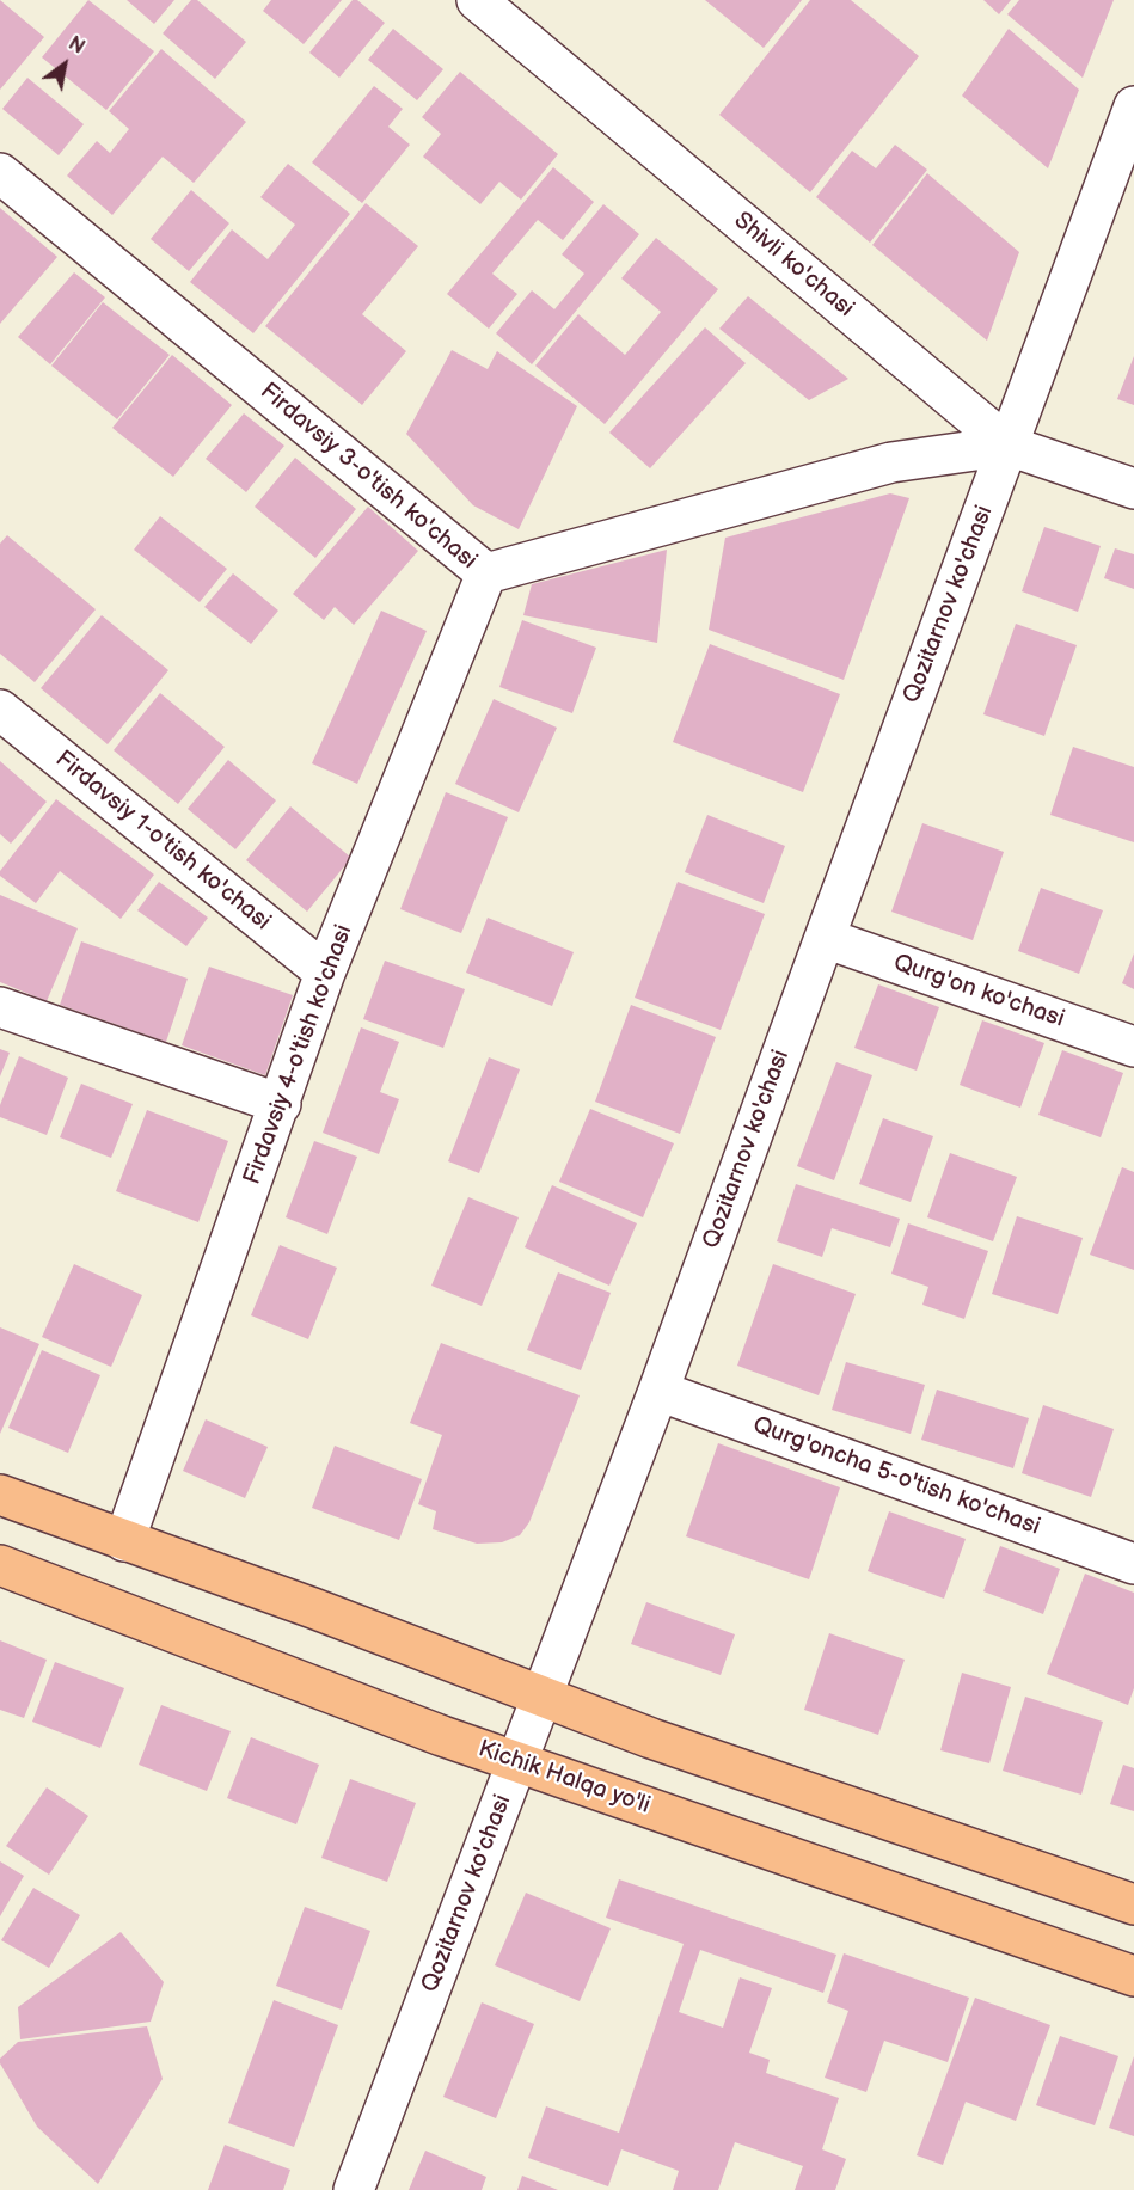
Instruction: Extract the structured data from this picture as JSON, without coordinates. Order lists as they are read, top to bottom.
{
  "streets": {
    "highway": ["Kichik Halqa yo'li"],
    "street": [
      "Shivli ko'chasi",
      "Firdavsiy 3-o'tish ko'chasi",
      "Qozitarnov ko'chasi",
      "Firdavsiy 1-o'tish ko'chasi",
      "Qurg'on ko'chasi",
      "Firdavsiy 4-o'tish ko'chasi",
      "Qurg'oncha 5-o'tish ko'chasi"
    ]
  },
  "crossings": [
    ["Shivli ko'chasi", "Firdavsiy 3-o'tish ko'chasi"],
    ["Shivli ko'chasi", "Qozitarnov ko'chasi"],
    ["Firdavsiy 3-o'tish ko'chasi", "Qozitarnov ko'chasi"],
    ["Firdavsiy 3-o'tish ko'chasi", "Firdavsiy 4-o'tish ko'chasi"],
    ["Qozitarnov ko'chasi", "Qurg'on ko'chasi"],
    ["Qozitarnov ko'chasi", "Qurg'oncha 5-o'tish ko'chasi"],
    ["Qozitarnov ko'chasi", "Kichik Halqa yo'li"],
    ["Firdavsiy 1-o'tish ko'chasi", "Firdavsiy 4-o'tish ko'chasi"]
  ],
  "north": "top right"
}
